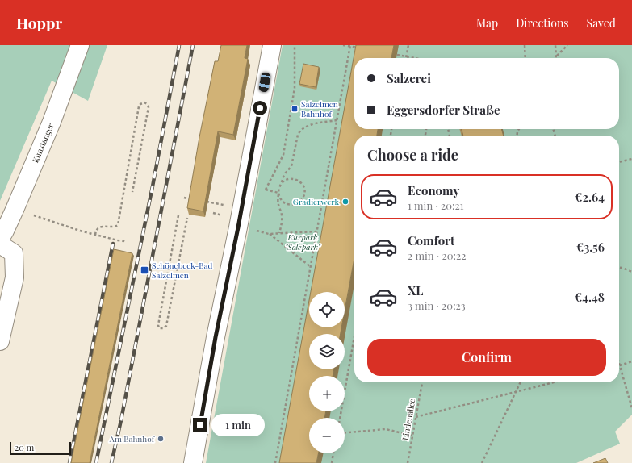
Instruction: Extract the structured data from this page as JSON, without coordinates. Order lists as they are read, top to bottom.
{
  "streets": {
    "street": ["Kunstanger"],
    "path": ["Lindenallee"]
  },
  "parks": ["Kurpark \"Solepark\""],
  "places": {
    "transit": ["Salzelmen Bahnhof", "Schönebeck-Bad Salzelmen"],
    "other": ["Gradierwerk", "Am Bahnhof"]
  },
  "scale_bar": "20 m",
  "page": {
    "header": "Hoppr",
    "nav": ["Map", "Directions", "Saved"],
    "banner": ["Salzerei", "Eggersdorfer Straße"],
    "heading": "Choose a ride",
    "list": [
      {
        "name": "Economy",
        "note": "1 min · 20:21",
        "value": "€2.64"
      },
      {
        "name": "Comfort",
        "note": "2 min · 20:22",
        "value": "€3.56"
      },
      {
        "name": "XL",
        "note": "3 min · 20:23",
        "value": "€4.48"
      }
    ],
    "map_buttons": ["+", "−"],
    "buttons": "Confirm",
    "bubble": "1 min",
    "scale": "20 m"
  }
}
